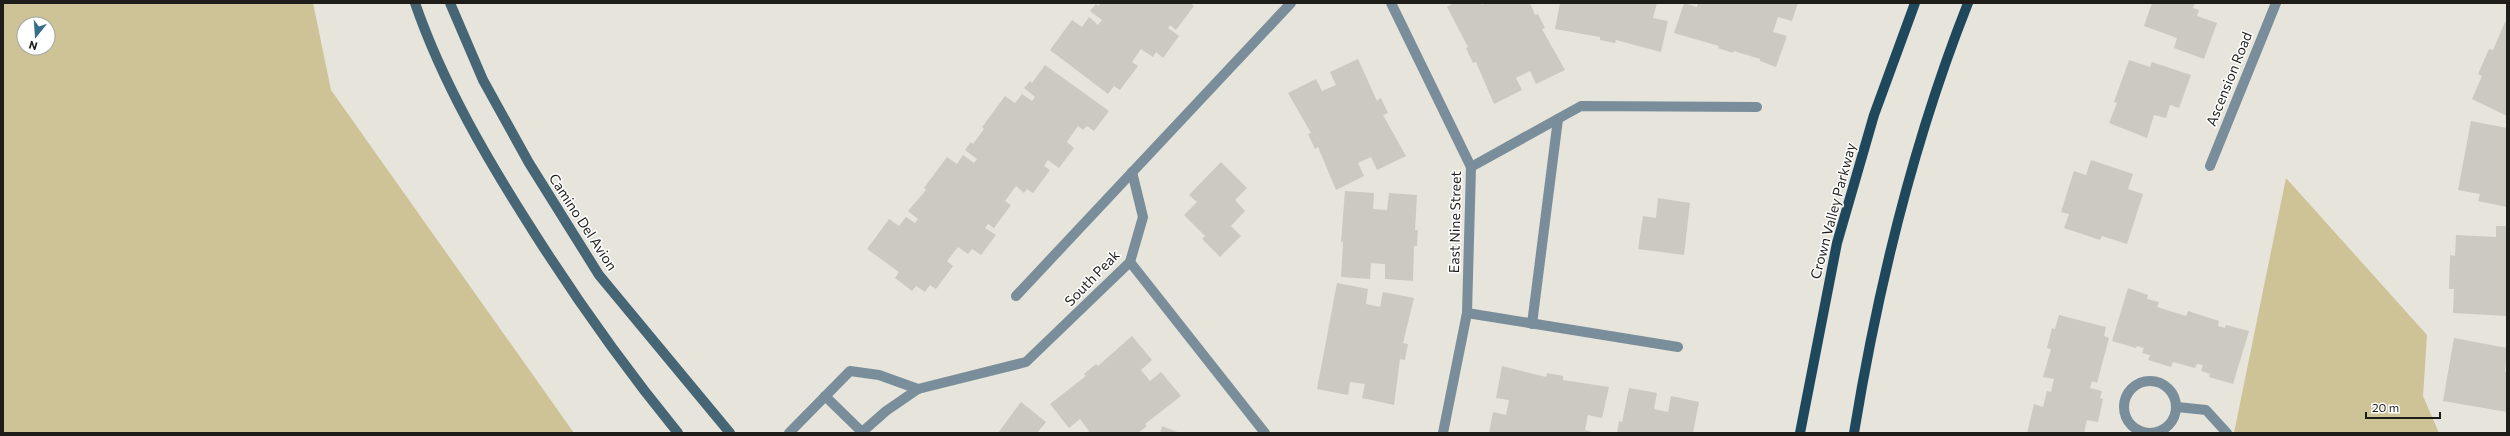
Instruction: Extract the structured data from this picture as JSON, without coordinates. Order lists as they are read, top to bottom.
{
  "streets": {
    "main road": ["Crown Valley Parkway", "Camino Del Avion"],
    "street": ["Ascension Road", "East Nine Street", "South Peak"]
  },
  "scale_bar": "20 m",
  "north": "bottom"
}
